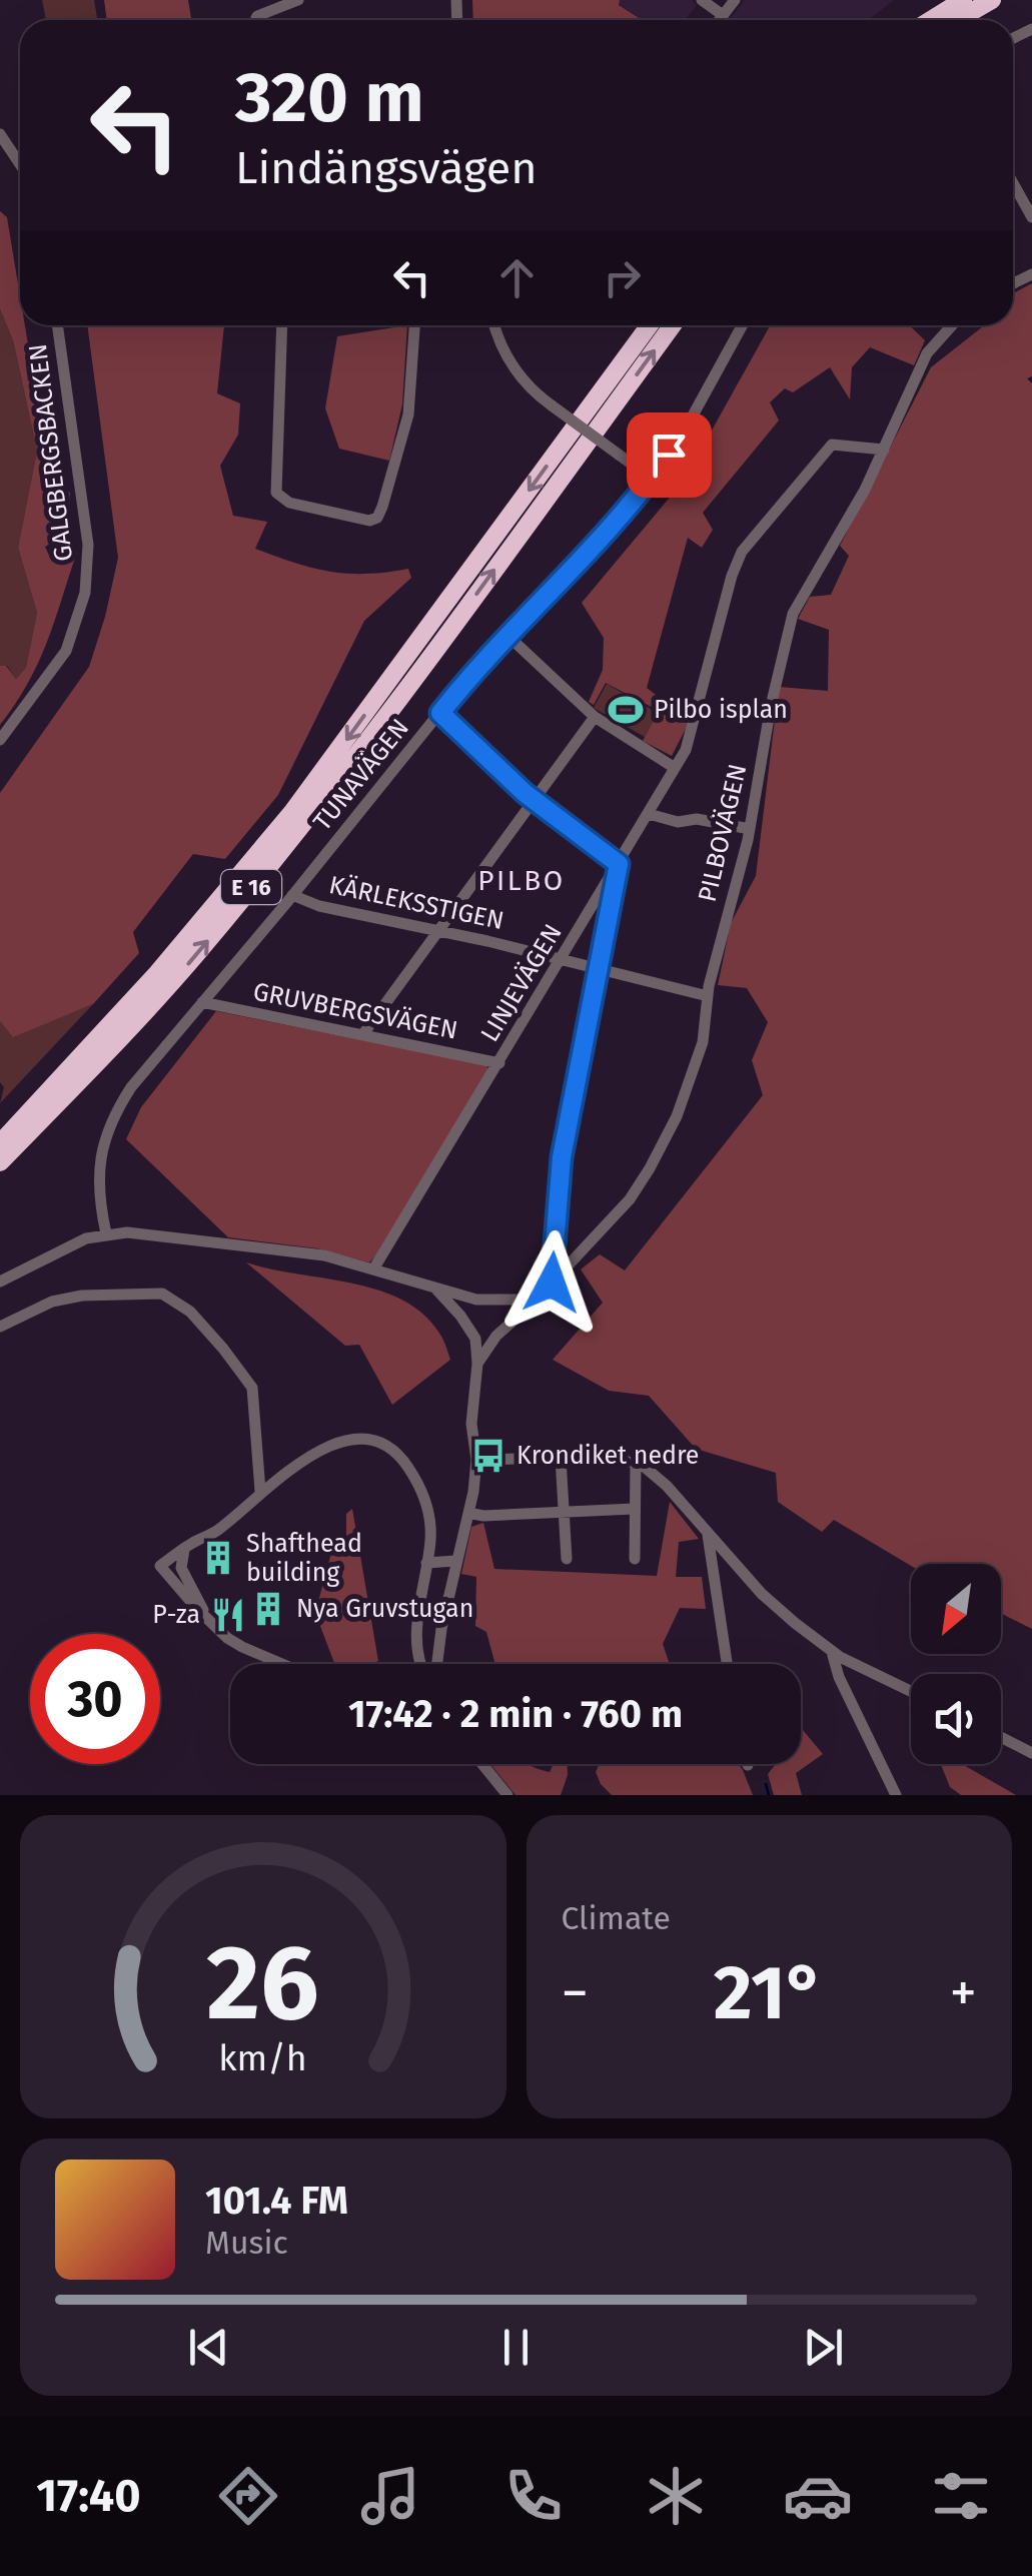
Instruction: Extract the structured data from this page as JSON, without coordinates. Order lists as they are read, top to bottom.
{
  "streets": {
    "highway": ["E 16"],
    "street": [
      "GALGBERGSBACKEN",
      "TUNAVÄGEN",
      "PILBOVÄGEN",
      "KÄRLEKSSTIGEN",
      "LINJEVÄGEN",
      "GRUVBERGSVÄGEN"
    ]
  },
  "crossings": [
    ["TUNAVÄGEN", "KÄRLEKSSTIGEN"],
    ["TUNAVÄGEN", "GRUVBERGSVÄGEN"],
    ["PILBOVÄGEN", "KÄRLEKSSTIGEN"],
    ["PILBOVÄGEN", "LINJEVÄGEN"],
    ["KÄRLEKSSTIGEN", "LINJEVÄGEN"],
    ["LINJEVÄGEN", "GRUVBERGSVÄGEN"]
  ],
  "districts": ["PILBO"],
  "places": {
    "sports": ["Pilbo isplan"],
    "bus stop": ["Krondiket nedre"],
    "building": ["Shafthead building", "Nya Gruvstugan"],
    "restaurant": ["P-za"]
  },
  "north": "bottom left",
  "page": {
    "turn": ["320 m", "Lindängsvägen"],
    "limit": "30",
    "trip": "17:42 · 2 min · 760 m",
    "tile": "Climate",
    "heat": ["−", "21°", "+"],
    "song": ["101.4 FM", "Music"],
    "tabs": "17:40",
    "gauge": ["26", "km/h"]
  }
}
